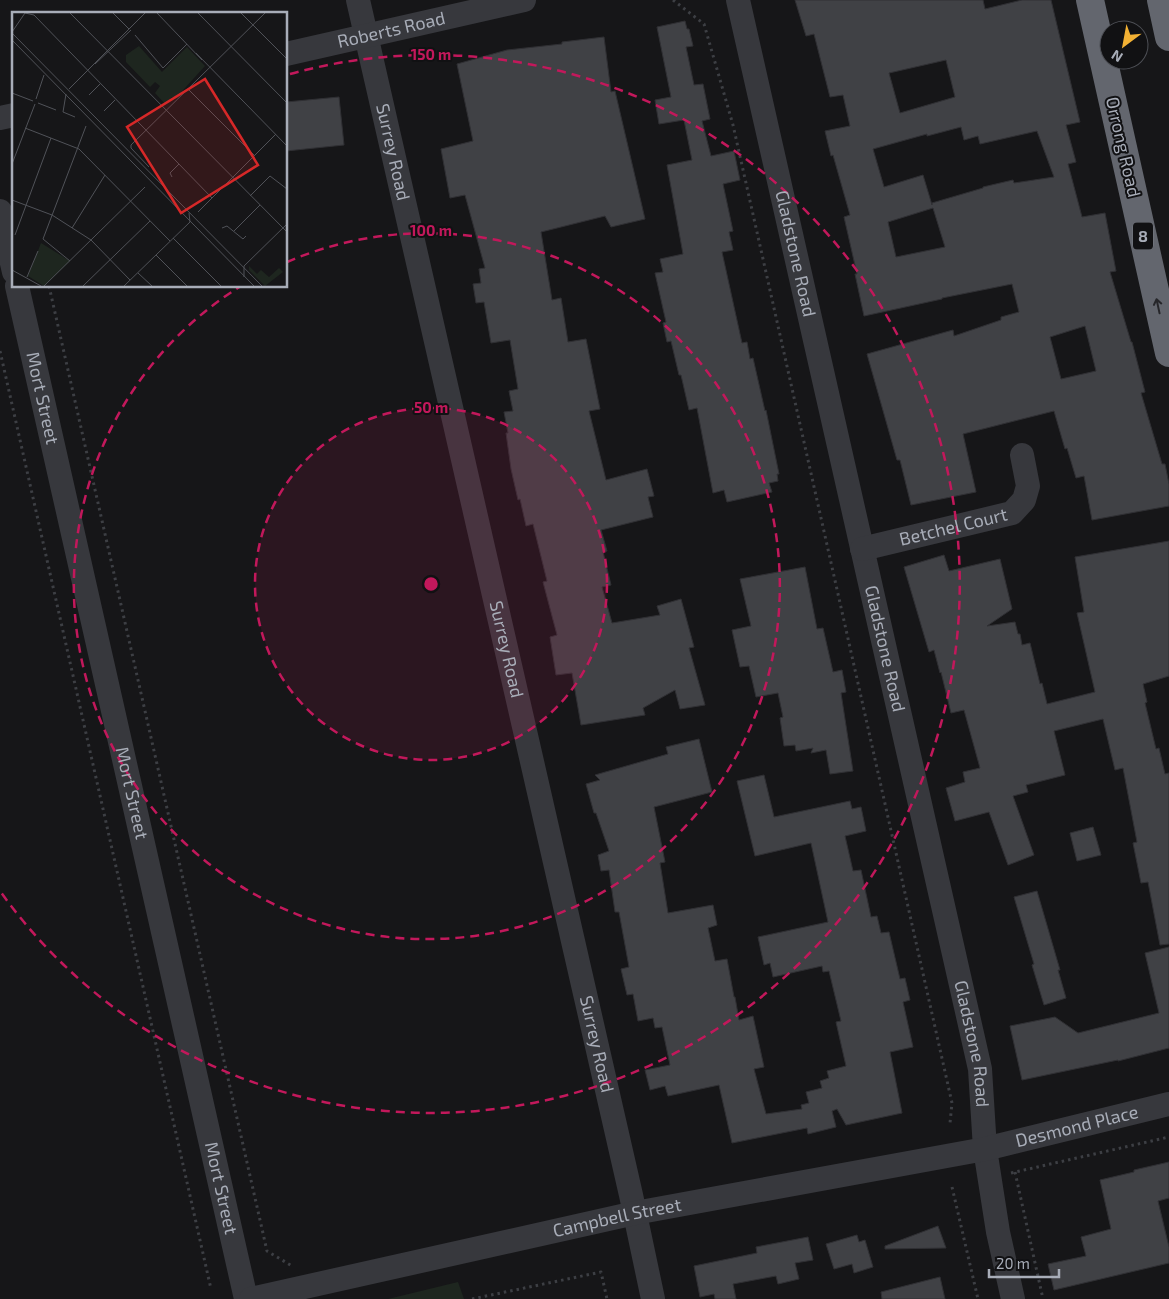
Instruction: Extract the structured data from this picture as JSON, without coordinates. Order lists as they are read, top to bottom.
{
  "streets": {
    "highway": ["Orrong Road", "8"],
    "street": [
      "Roberts Road",
      "Surrey Road",
      "Gladstone Road",
      "Mort Street",
      "Betchel Court",
      "Desmond Place",
      "Campbell Street"
    ]
  },
  "crossings": [
    ["Roberts Road", "Surrey Road"],
    ["Surrey Road", "Campbell Street"],
    ["Gladstone Road", "Betchel Court"],
    ["Gladstone Road", "Desmond Place"],
    ["Gladstone Road", "Campbell Street"],
    ["Desmond Place", "Campbell Street"]
  ],
  "one_way": ["Orrong Road"],
  "scale_bar": "20 m",
  "north": "bottom left",
  "rings": ["150 m", "100 m", "50 m"]
}
